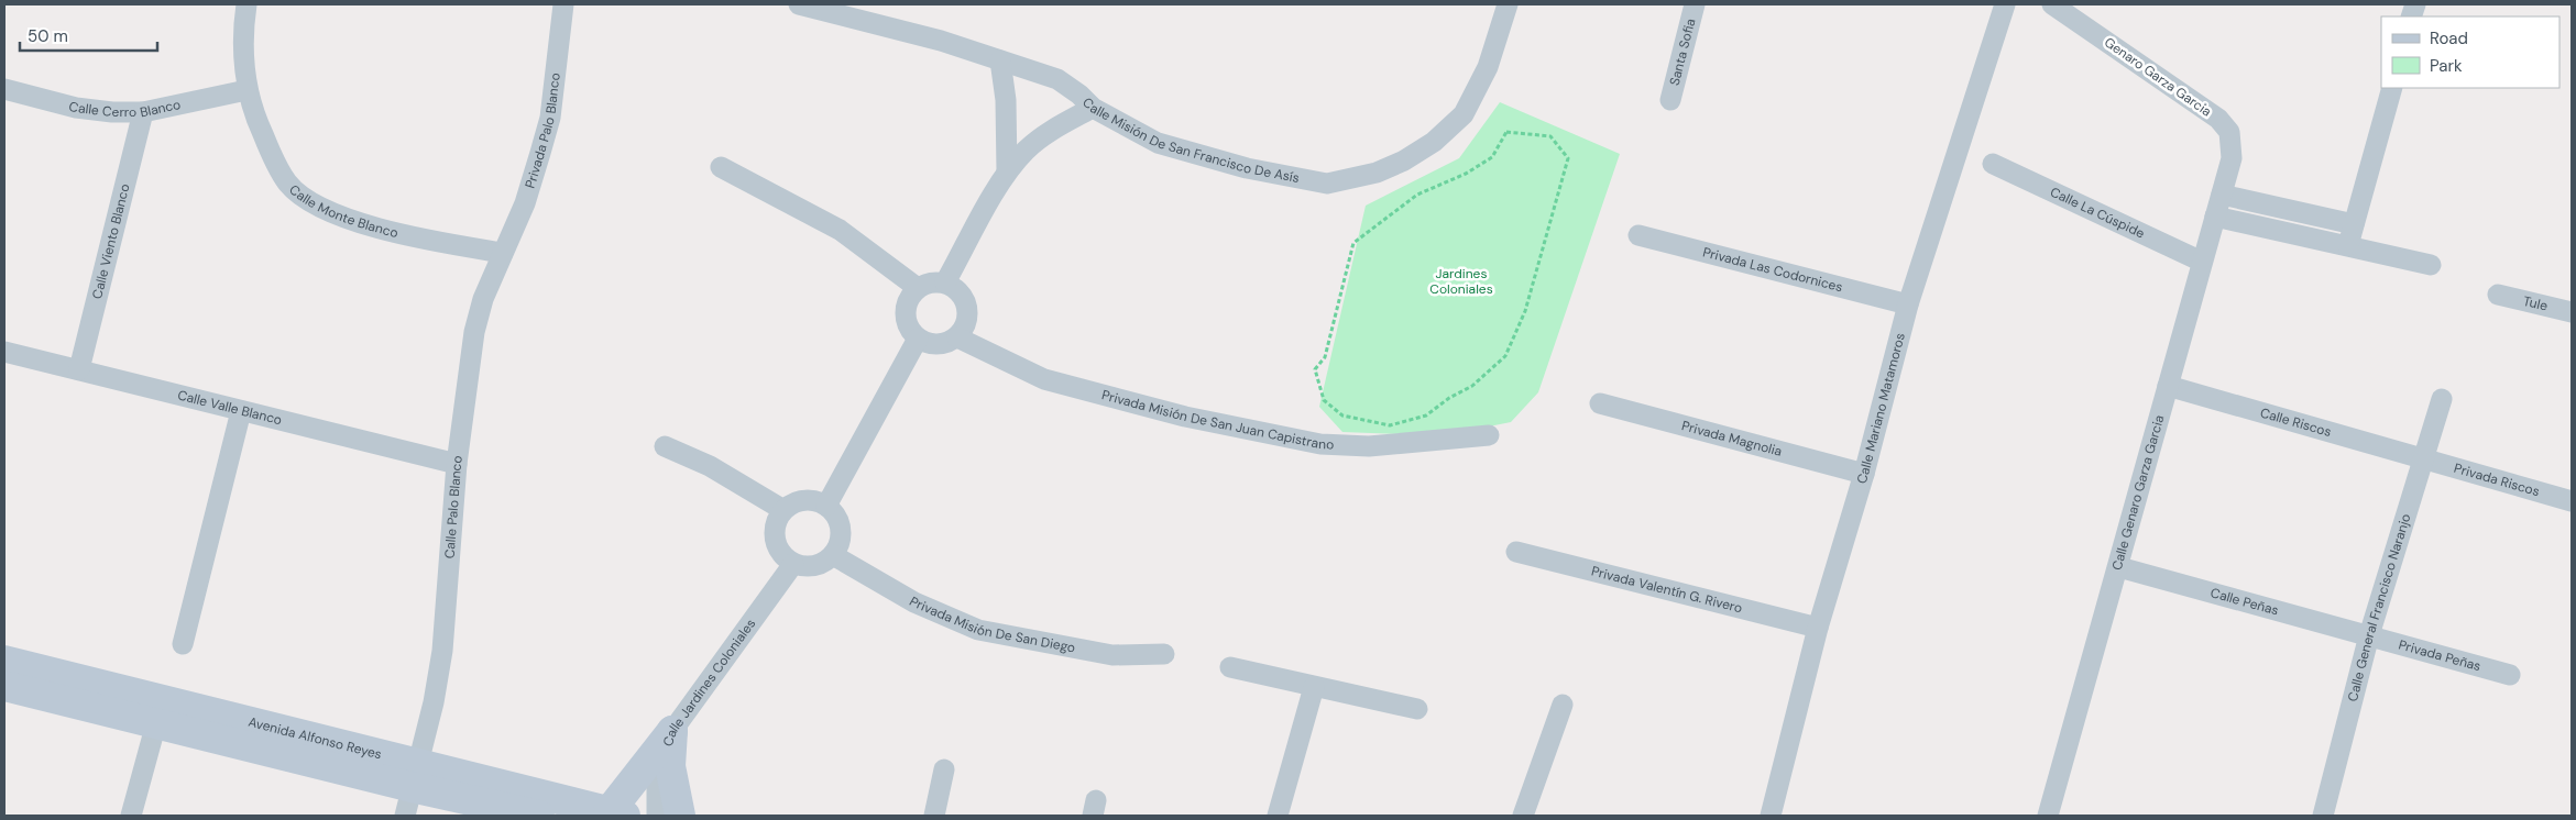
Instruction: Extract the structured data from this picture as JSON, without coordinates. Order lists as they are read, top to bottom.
{
  "streets": {
    "main road": ["Avenida Alfonso Reyes"],
    "street": [
      "Santa Sofia",
      "Genaro Garza Garcia",
      "Calle Cerro Blanco",
      "Privada Palo Blanco",
      "Calle Misión De San Francisco De Asís",
      "Calle Monte Blanco",
      "Calle La Cúspide",
      "Calle Viento Blanco",
      "Privada Las Codornices",
      "Tule",
      "Calle Valle Blanco",
      "Calle Mariano Matamoros",
      "Privada Misión De San Juan Capistrano",
      "Calle Riscos",
      "Privada Magnolia",
      "Privada Riscos",
      "Calle Genaro Garza Garcia",
      "Calle Palo Blanco",
      "Privada Valentín G. Rivero",
      "Calle Peñas",
      "Calle General Francisco Naranjo",
      "Privada Misión De San Diego",
      "Privada Peñas",
      "Calle Jardines Coloniales"
    ]
  },
  "crossings": [
    ["Genaro Garza Garcia", "Calle Genaro Garza Garcia"],
    ["Calle Cerro Blanco", "Calle Monte Blanco"],
    ["Calle Cerro Blanco", "Calle Viento Blanco"],
    ["Privada Palo Blanco", "Calle Monte Blanco"],
    ["Privada Palo Blanco", "Calle Palo Blanco"],
    ["Calle Monte Blanco", "Calle Palo Blanco"],
    ["Calle La Cúspide", "Calle Genaro Garza Garcia"],
    ["Calle Viento Blanco", "Calle Valle Blanco"],
    ["Privada Las Codornices", "Calle Mariano Matamoros"],
    ["Calle Valle Blanco", "Calle Palo Blanco"],
    ["Calle Mariano Matamoros", "Privada Magnolia"],
    ["Calle Mariano Matamoros", "Privada Valentín G. Rivero"],
    ["Calle Riscos", "Privada Riscos"],
    ["Calle Riscos", "Calle Genaro Garza Garcia"],
    ["Calle Riscos", "Calle General Francisco Naranjo"],
    ["Privada Riscos", "Calle General Francisco Naranjo"],
    ["Calle Genaro Garza Garcia", "Calle Peñas"],
    ["Calle Palo Blanco", "Avenida Alfonso Reyes"],
    ["Calle Peñas", "Calle General Francisco Naranjo"],
    ["Calle Peñas", "Privada Peñas"],
    ["Calle General Francisco Naranjo", "Privada Peñas"],
    ["Privada Misión De San Diego", "Calle Jardines Coloniales"]
  ],
  "parks": ["Jardines Coloniales"],
  "legend": ["Road", "Park"],
  "scale_bar": "50 m"
}
